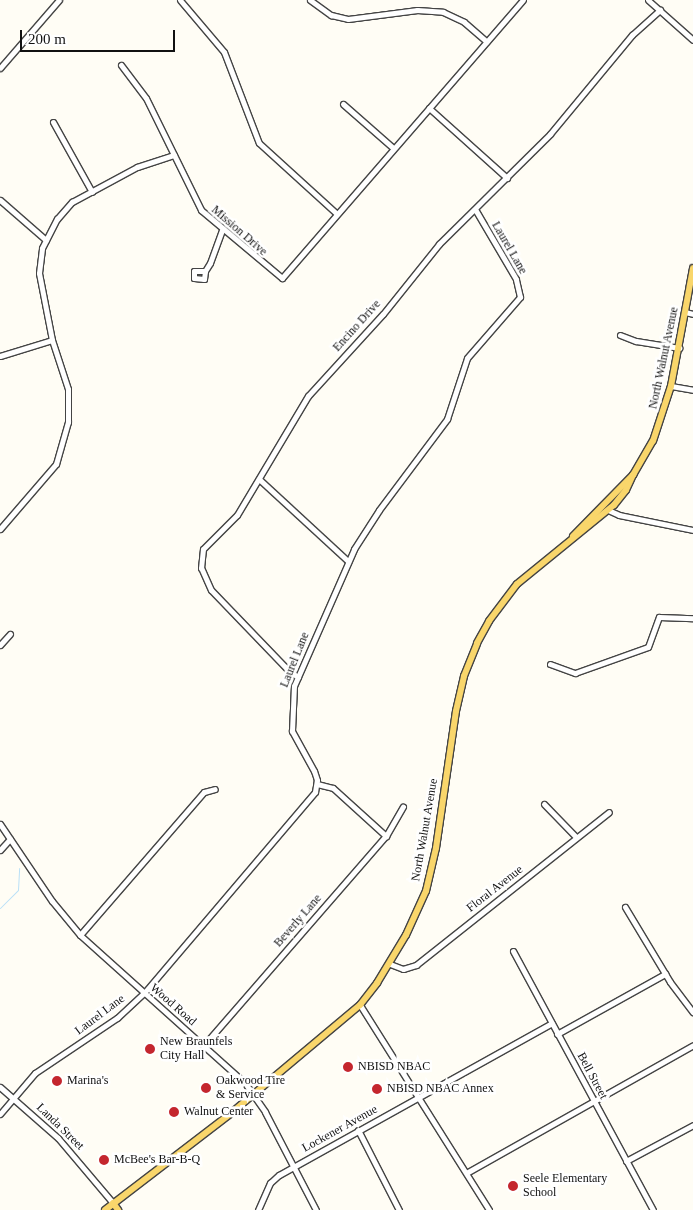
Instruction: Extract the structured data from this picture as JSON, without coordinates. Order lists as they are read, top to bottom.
{
  "streets": {
    "main road": ["North Walnut Avenue", "Landa Street"],
    "street": [
      "Mission Drive",
      "Laurel Lane",
      "Encino Drive",
      "Floral Avenue",
      "Beverly Lane",
      "Wood Road",
      "Bell Street",
      "Lockener Avenue"
    ]
  },
  "crossings": [
    ["Laurel Lane", "Encino Drive"],
    ["Laurel Lane", "Wood Road"],
    ["Laurel Lane", "Landa Street"],
    ["North Walnut Avenue", "Floral Avenue"],
    ["North Walnut Avenue", "Wood Road"],
    ["North Walnut Avenue", "Landa Street"],
    ["Beverly Lane", "Wood Road"],
    ["Wood Road", "Lockener Avenue"],
    ["Bell Street", "Lockener Avenue"]
  ],
  "places": [
    "New Braunfels City Hall",
    "NBISD NBAC",
    "Marina's",
    "Oakwood Tire & Service",
    "NBISD NBAC Annex",
    "Walnut Center",
    "McBee's Bar-B-Q",
    "Seele Elementary School"
  ],
  "scale_bar": "200 m"
}
